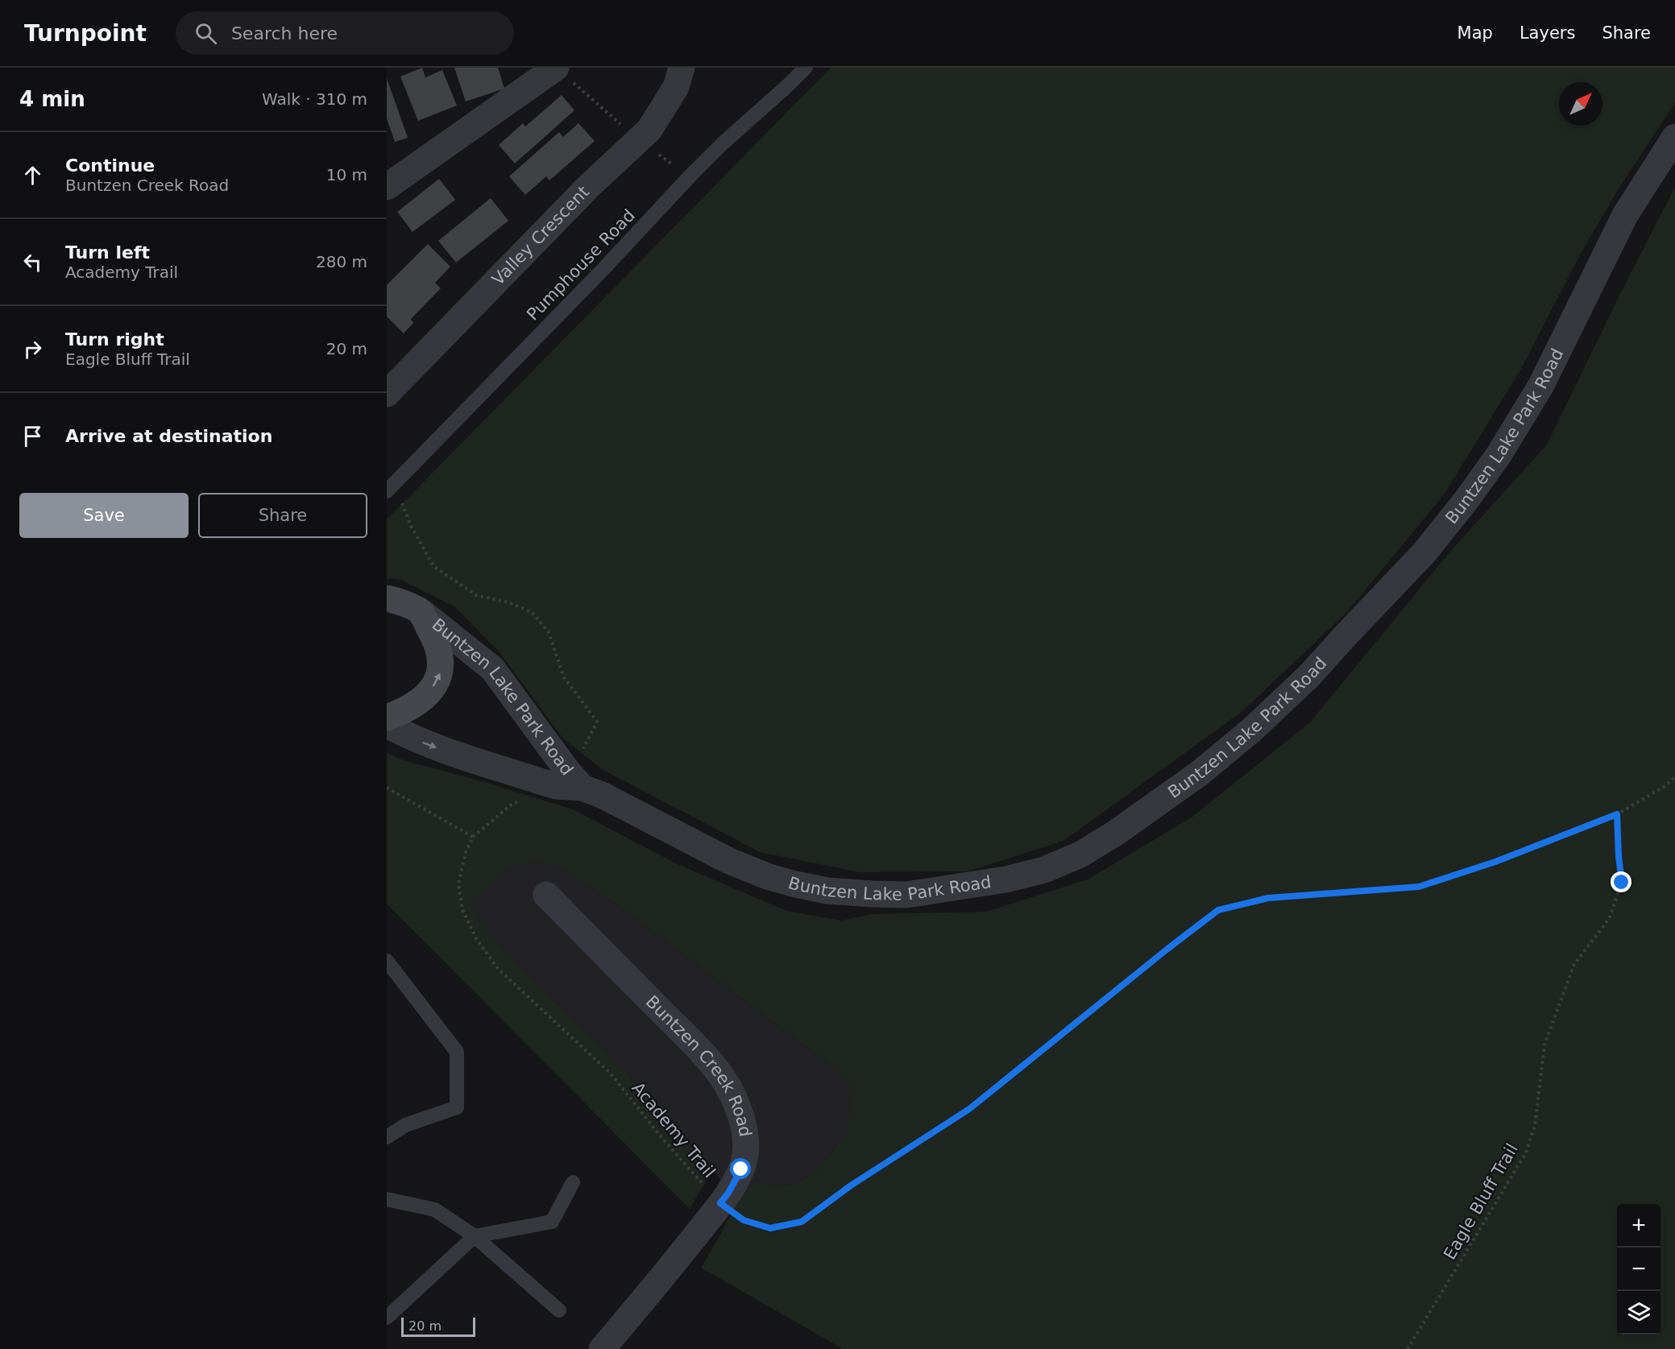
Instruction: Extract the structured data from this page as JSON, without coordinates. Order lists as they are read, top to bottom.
{
  "streets": {
    "street": ["Valley Crescent", "Buntzen Lake Park Road", "Buntzen Creek Road"],
    "lane": ["Pumphouse Road"],
    "path": ["Academy Trail", "Eagle Bluff Trail"]
  },
  "crossings": [
    ["Buntzen Creek Road", "Academy Trail"],
    ["Academy Trail", "Eagle Bluff Trail"]
  ],
  "scale_bar": "20 m",
  "north": "top right",
  "page": {
    "header": "Turnpoint",
    "search": "Search here",
    "nav": ["Map", "Layers", "Share"],
    "heading": ["4 min", "Walk · 310 m"],
    "list": [
      ["Continue", "Buntzen Creek Road", "10 m"],
      ["Turn left", "Academy Trail", "280 m"],
      ["Turn right", "Eagle Bluff Trail", "20 m"],
      "Arrive at destination"
    ],
    "buttons": ["Save", "Share"],
    "map_buttons": ["+", "−"],
    "scale": "20 m"
  }
}
